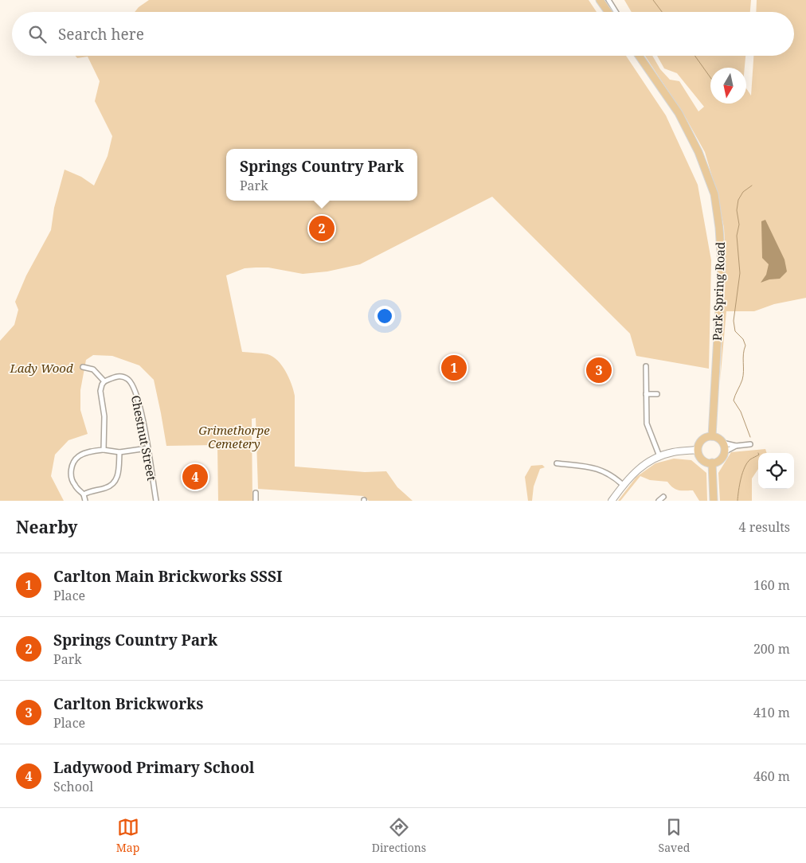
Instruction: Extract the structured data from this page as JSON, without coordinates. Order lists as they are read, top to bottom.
{
  "streets": {
    "main road": ["Park Spring Road"],
    "street": ["Chestnut Street"]
  },
  "parks": ["Lady Wood", "Grimethorpe Cemetery"],
  "north": "bottom",
  "page": {
    "search": "Search here",
    "popup": ["Springs Country Park", "Park"],
    "pins": [
      "2",
      "1",
      "3",
      "4"
    ],
    "heading": ["Nearby", "4 results"],
    "list": [
      {
        "mark": "1",
        "name": "Carlton Main Brickworks SSSI",
        "note": "Place",
        "value": "160 m"
      },
      {
        "mark": "2",
        "name": "Springs Country Park",
        "note": "Park",
        "value": "200 m"
      },
      {
        "mark": "3",
        "name": "Carlton Brickworks",
        "note": "Place",
        "value": "410 m"
      },
      {
        "mark": "4",
        "name": "Ladywood Primary School",
        "note": "School",
        "value": "460 m"
      }
    ],
    "nav": ["Map", "Directions", "Saved"]
  }
}
